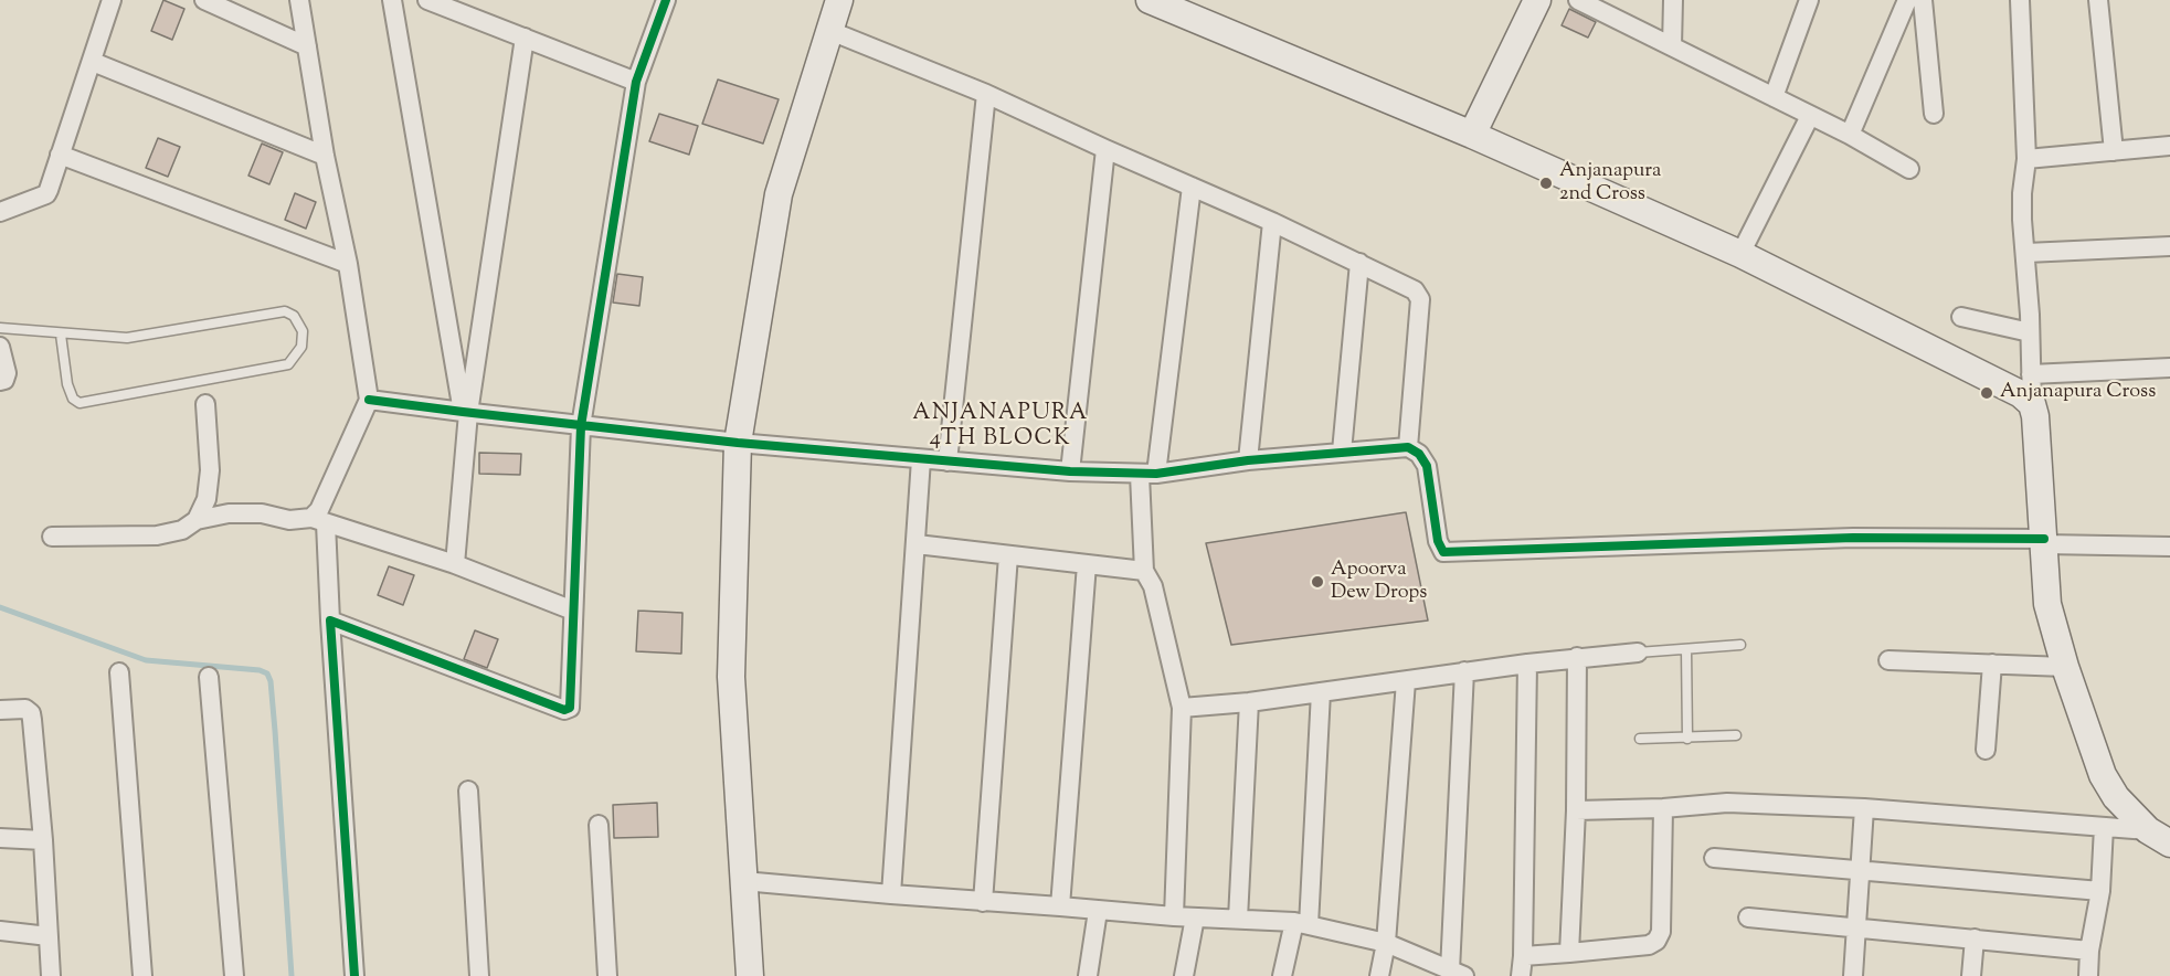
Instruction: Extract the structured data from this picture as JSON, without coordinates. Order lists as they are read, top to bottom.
{
  "districts": ["ANJANAPURA 4TH BLOCK"],
  "places": ["Anjanapura 2nd Cross", "Anjanapura Cross", "Apoorva Dew Drops"]
}
